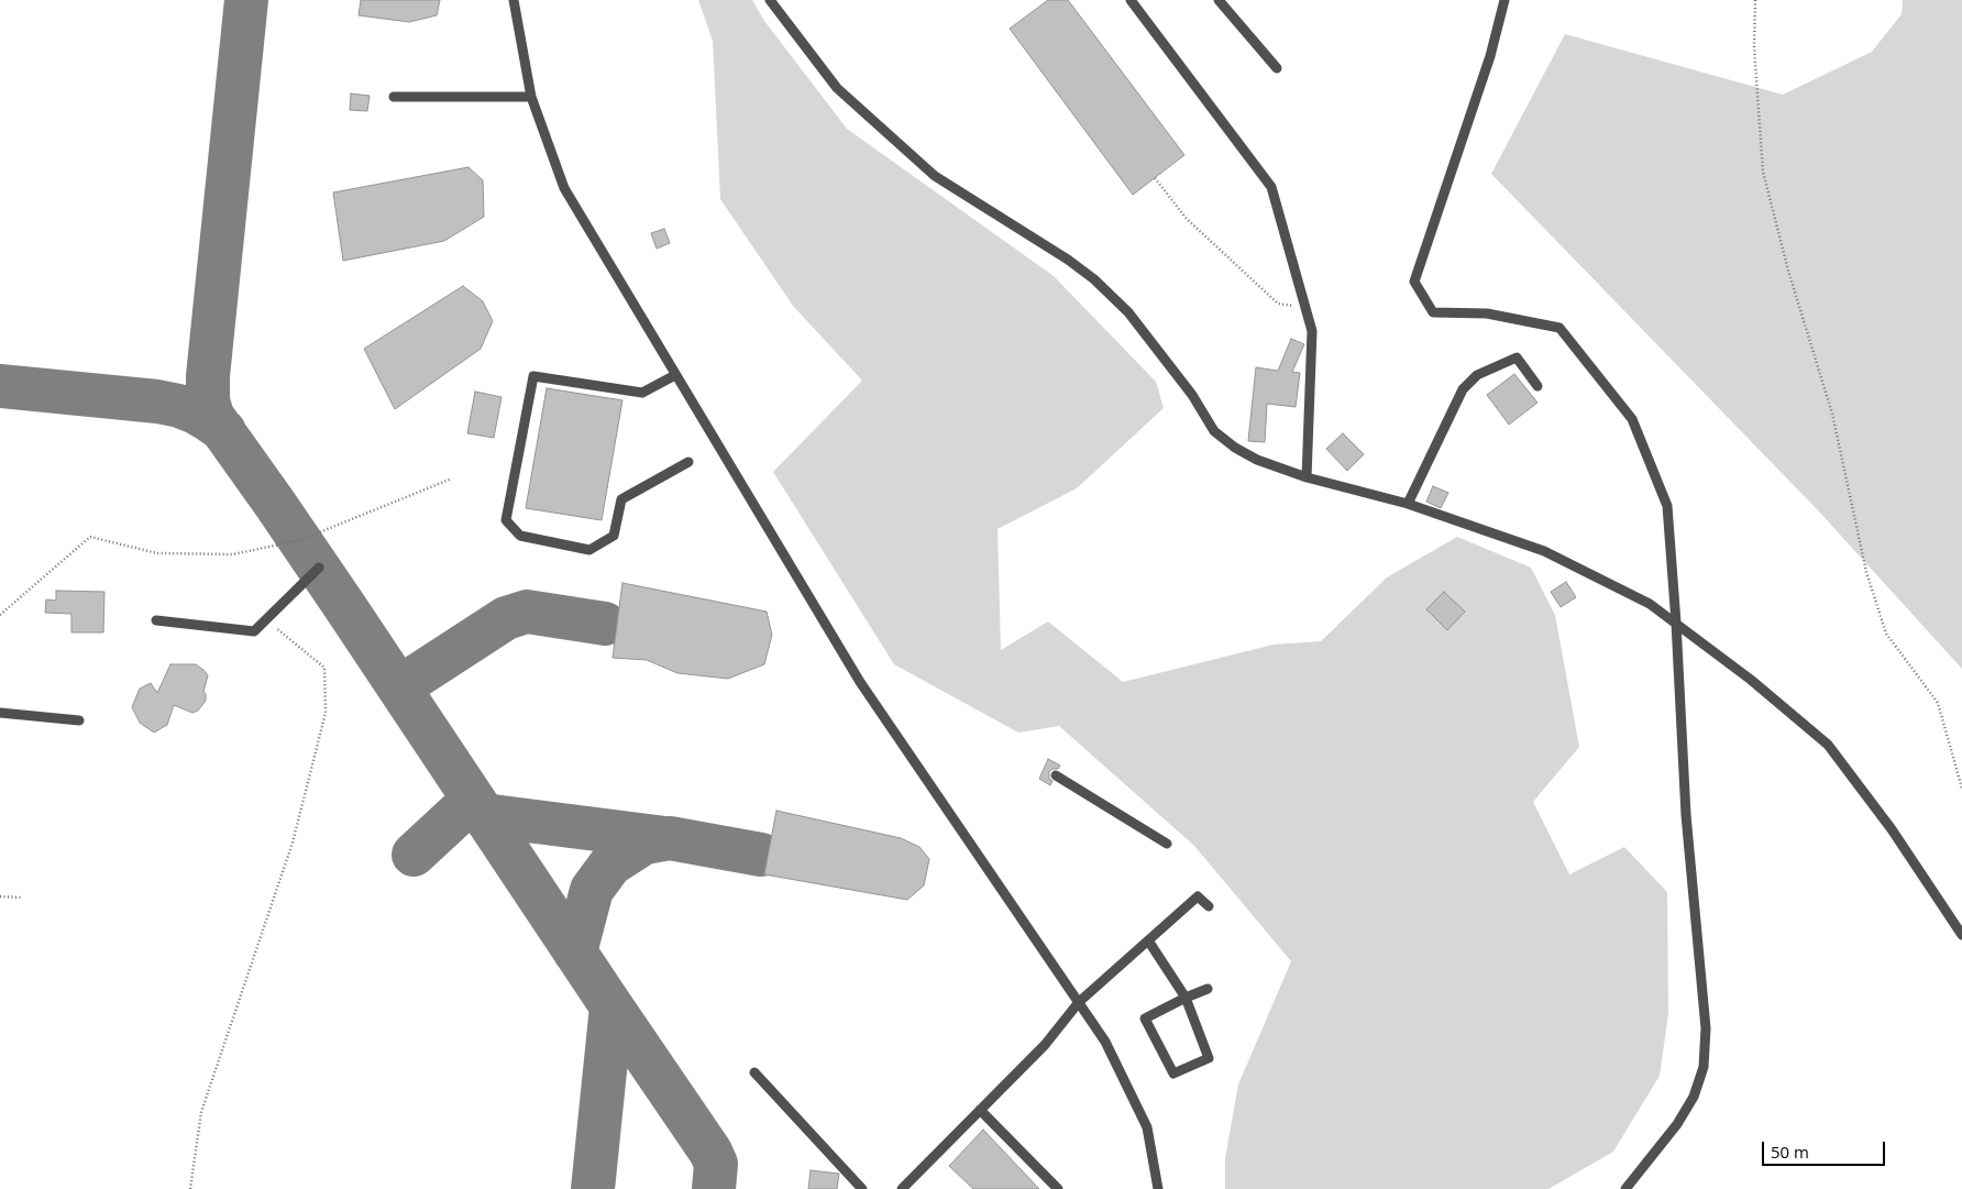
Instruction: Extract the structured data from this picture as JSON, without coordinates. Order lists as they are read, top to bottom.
{
  "scale_bar": "50 m"
}
